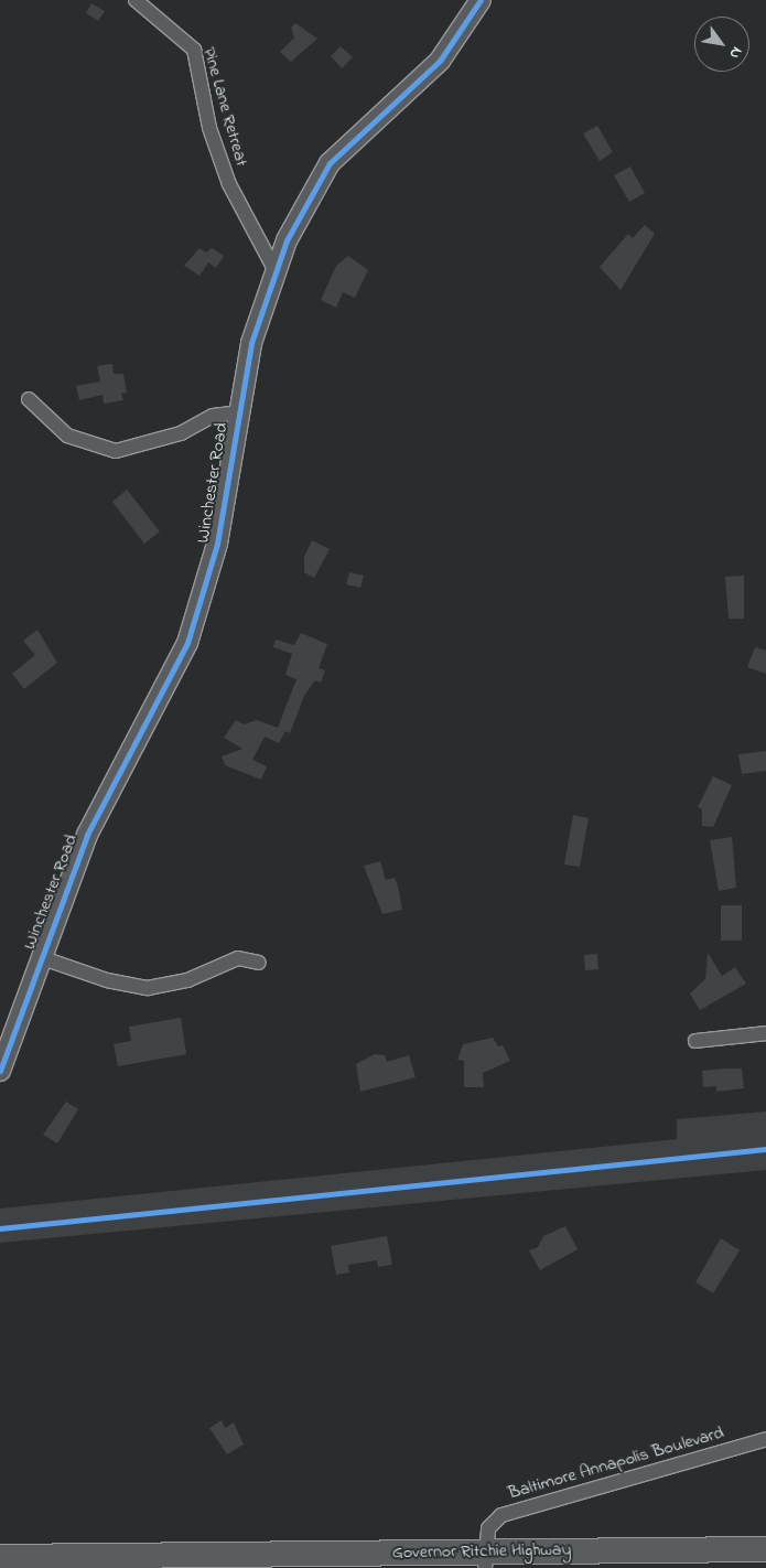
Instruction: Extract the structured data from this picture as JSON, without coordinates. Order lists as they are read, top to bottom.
{
  "streets": {
    "highway": ["Governor Ritchie Highway"],
    "street": ["Pine Lane Retreat", "Winchester Road", "Baltimore Annapolis Boulevard"]
  },
  "crossings": [
    ["Pine Lane Retreat", "Winchester Road"],
    ["Baltimore Annapolis Boulevard", "Governor Ritchie Highway"]
  ],
  "north": "bottom right"
}
